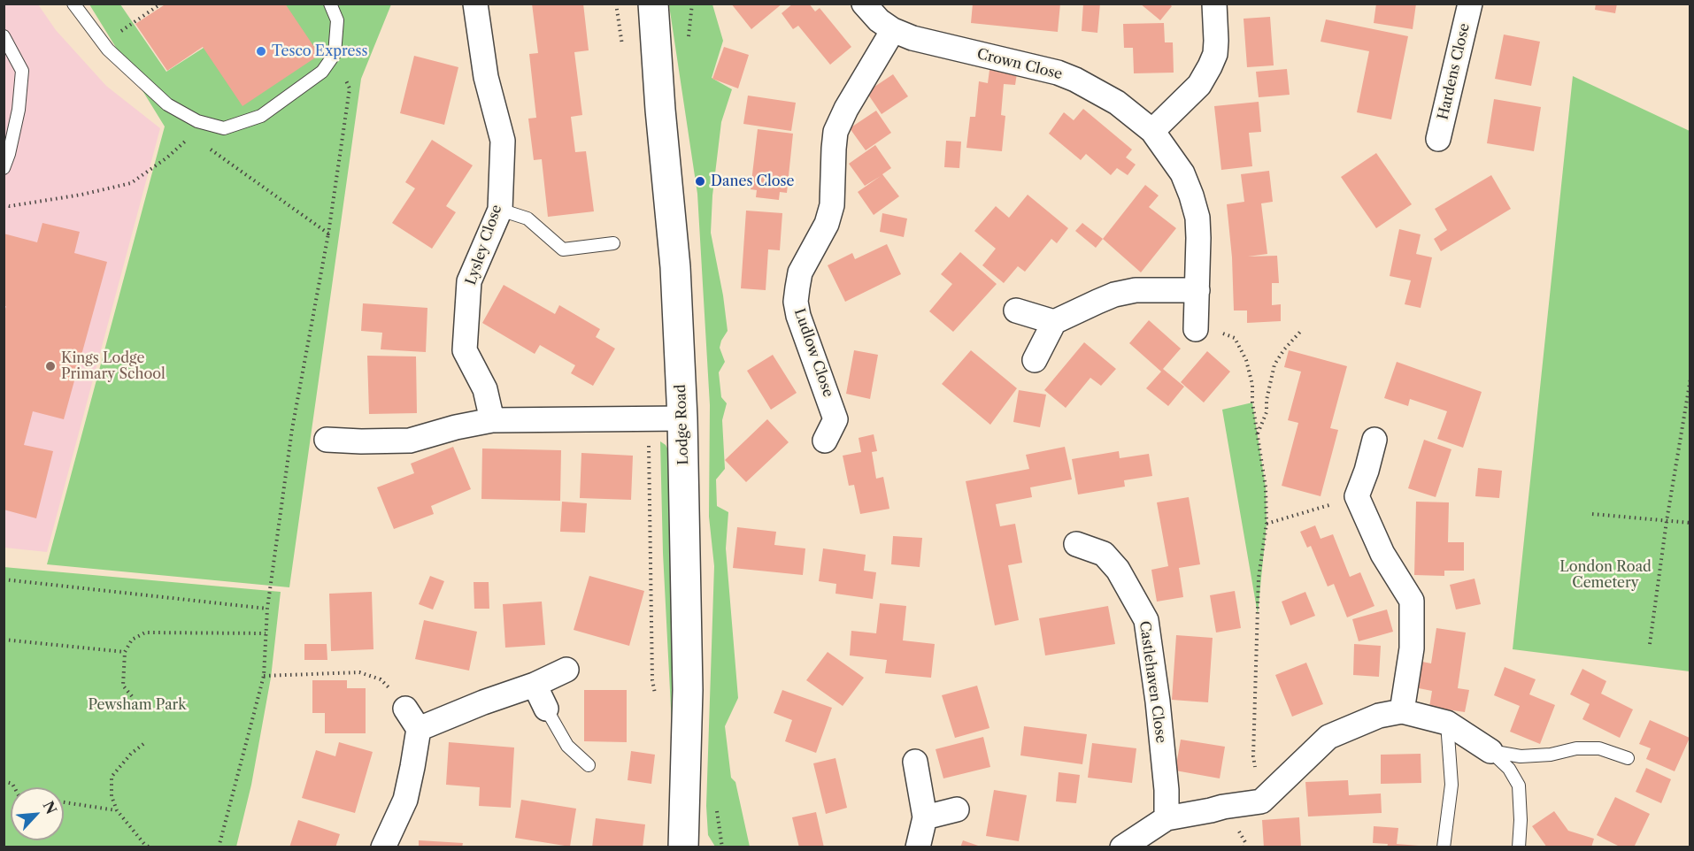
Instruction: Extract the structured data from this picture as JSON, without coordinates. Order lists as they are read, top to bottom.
{
  "streets": {
    "street": [
      "Crown Close",
      "Hardens Close",
      "Lysley Close",
      "Ludlow Close",
      "Lodge Road",
      "Castlehaven Close"
    ]
  },
  "crossings": [
    ["Crown Close", "Ludlow Close"]
  ],
  "parks": ["London Road Cemetery", "Pewsham Park"],
  "places": ["Tesco Express", "Danes Close", "Kings Lodge Primary School"],
  "north": "top right"
}
